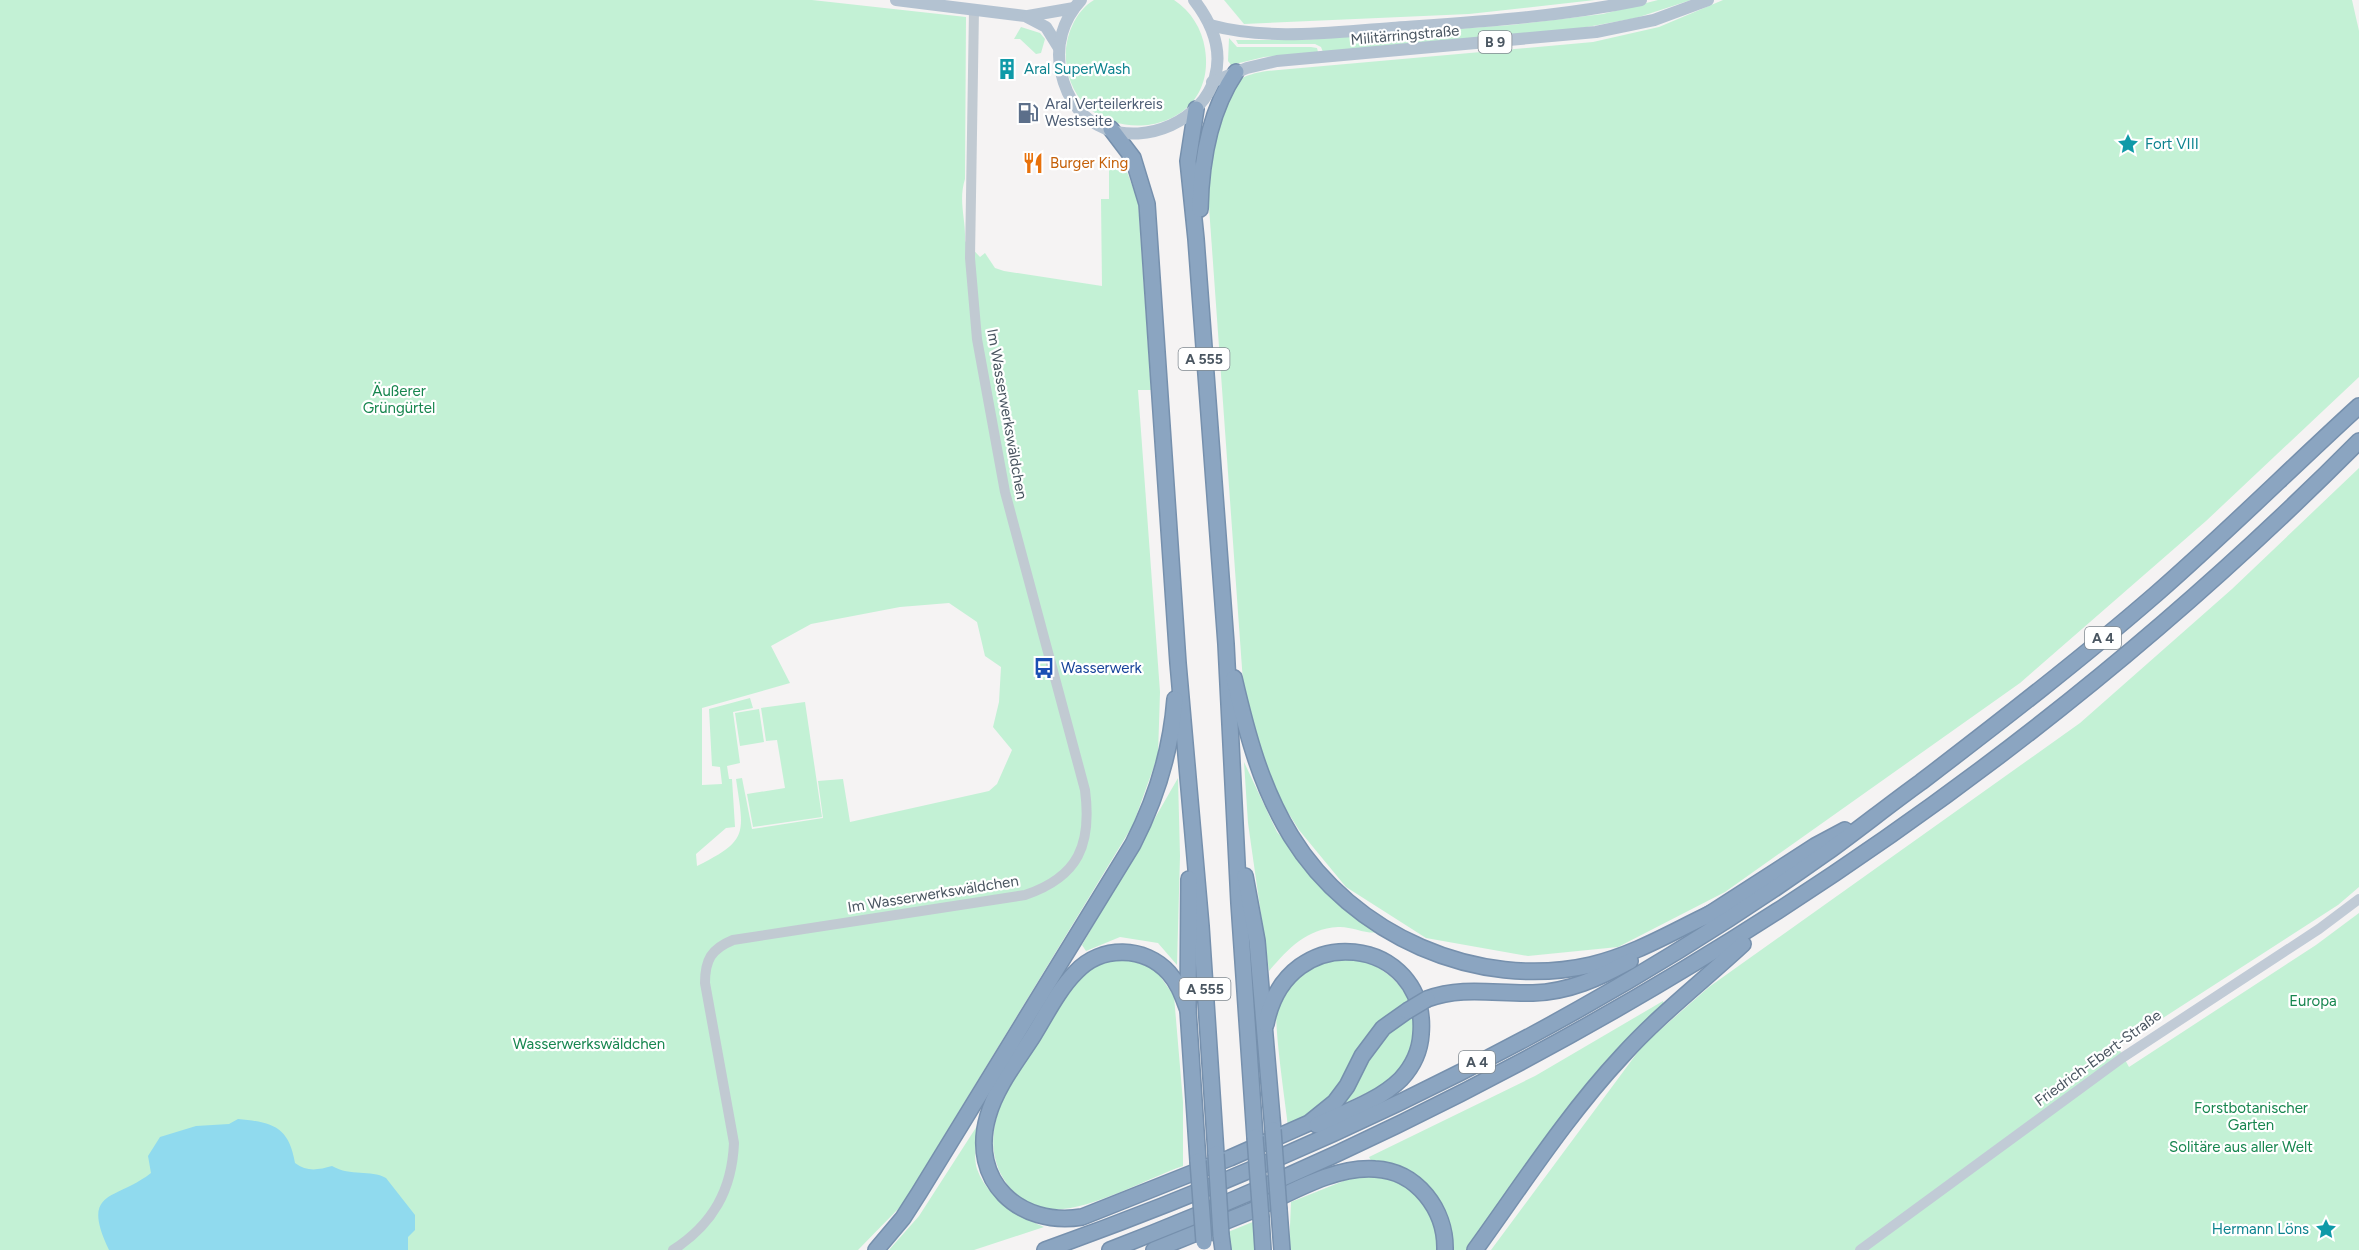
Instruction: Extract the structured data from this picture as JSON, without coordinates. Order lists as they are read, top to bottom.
{
  "streets": {
    "highway": ["A 555", "A 4"],
    "main road": ["Militärringstraße", "B 9", "Friedrich-Ebert-Straße"],
    "street": ["Im Wasserwerkswäldchen"]
  },
  "parks": [
    "Äußerer Grüngürtel",
    "Europa",
    "Wasserwerkswäldchen",
    "Forstbotanischer Garten",
    "Solitäre aus aller Welt"
  ],
  "places": {
    "building": ["Aral SuperWash"],
    "fuel station": ["Aral Verteilerkreis Westseite"],
    "place": ["Fort VIII", "Hermann Löns"],
    "restaurant": ["Burger King"],
    "bus stop": ["Wasserwerk"]
  }
}
